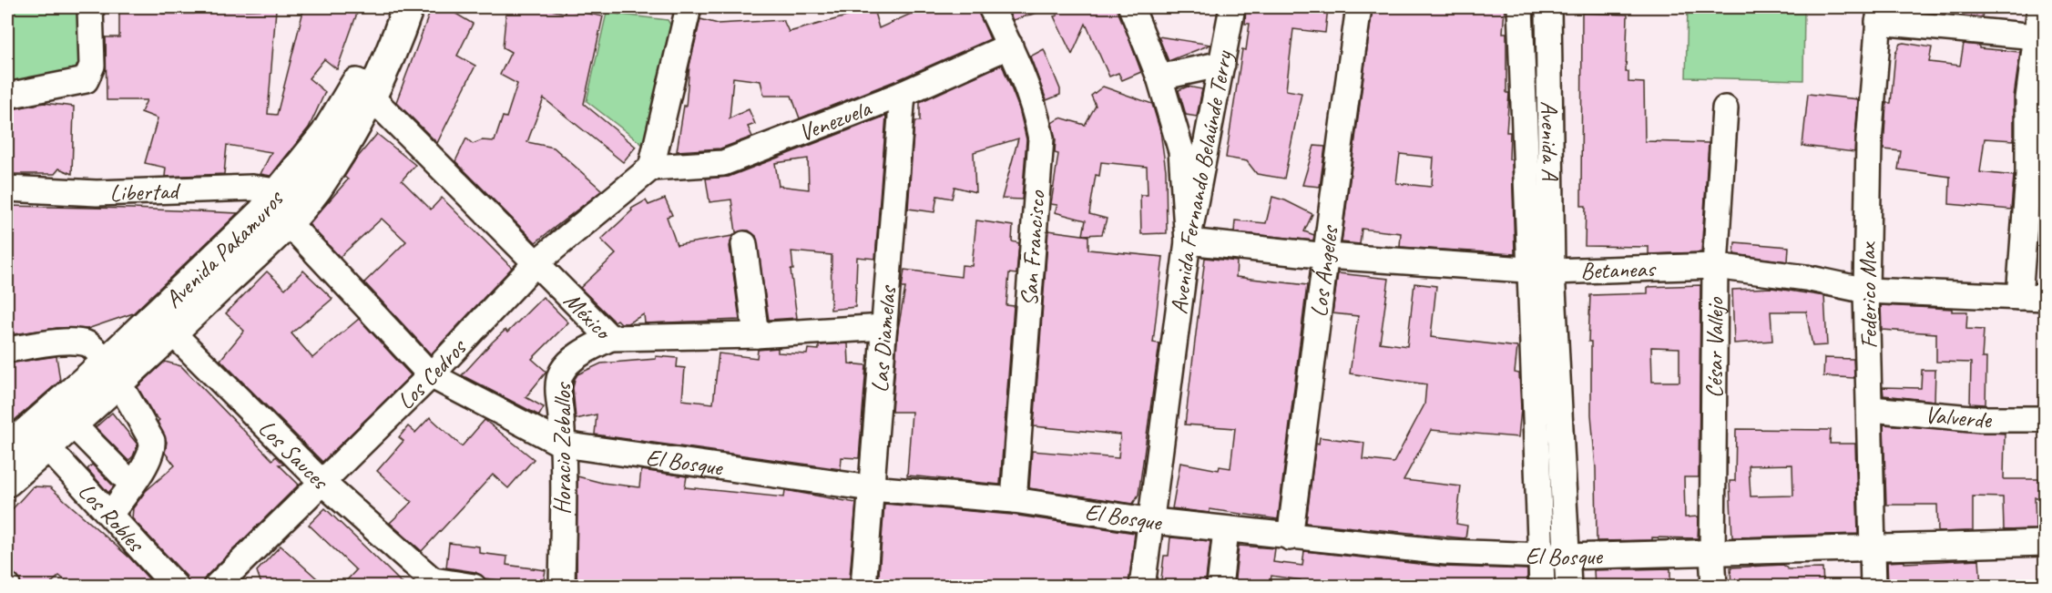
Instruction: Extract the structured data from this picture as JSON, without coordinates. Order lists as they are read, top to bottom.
{
  "streets": {
    "highway": ["Avenida Pakamuros"],
    "street": [
      "Venezuela",
      "Avenida A",
      "Avenida Fernando Belaúnde Terry",
      "Libertad",
      "San Francisco",
      "Betaneas",
      "Los Ángeles",
      "Federico Max",
      "México",
      "Las Diamelas",
      "César Vallejo",
      "Los Cedros",
      "Valverde",
      "Horacio Zeballos",
      "Los Sauces",
      "El Bosque",
      "Los Robles"
    ]
  },
  "crossings": [
    ["Venezuela", "San Francisco"],
    ["Venezuela", "Las Diamelas"],
    ["Venezuela", "Los Cedros"],
    ["Avenida A", "Betaneas"],
    ["Avenida Fernando Belaúnde Terry", "Betaneas"],
    ["Avenida Fernando Belaúnde Terry", "El Bosque"],
    ["Libertad", "Avenida Pakamuros"],
    ["Avenida Pakamuros", "Los Sauces"],
    ["San Francisco", "El Bosque"],
    ["Betaneas", "Los Ángeles"],
    ["Betaneas", "Federico Max"],
    ["Betaneas", "César Vallejo"],
    ["Los Ángeles", "El Bosque"],
    ["Federico Max", "Valverde"],
    ["Federico Max", "El Bosque"],
    ["México", "Las Diamelas"],
    ["México", "Los Cedros"],
    ["México", "Horacio Zeballos"],
    ["Las Diamelas", "El Bosque"],
    ["César Vallejo", "El Bosque"],
    ["Los Cedros", "Los Sauces"],
    ["Los Cedros", "El Bosque"],
    ["Horacio Zeballos", "El Bosque"]
  ]
}
